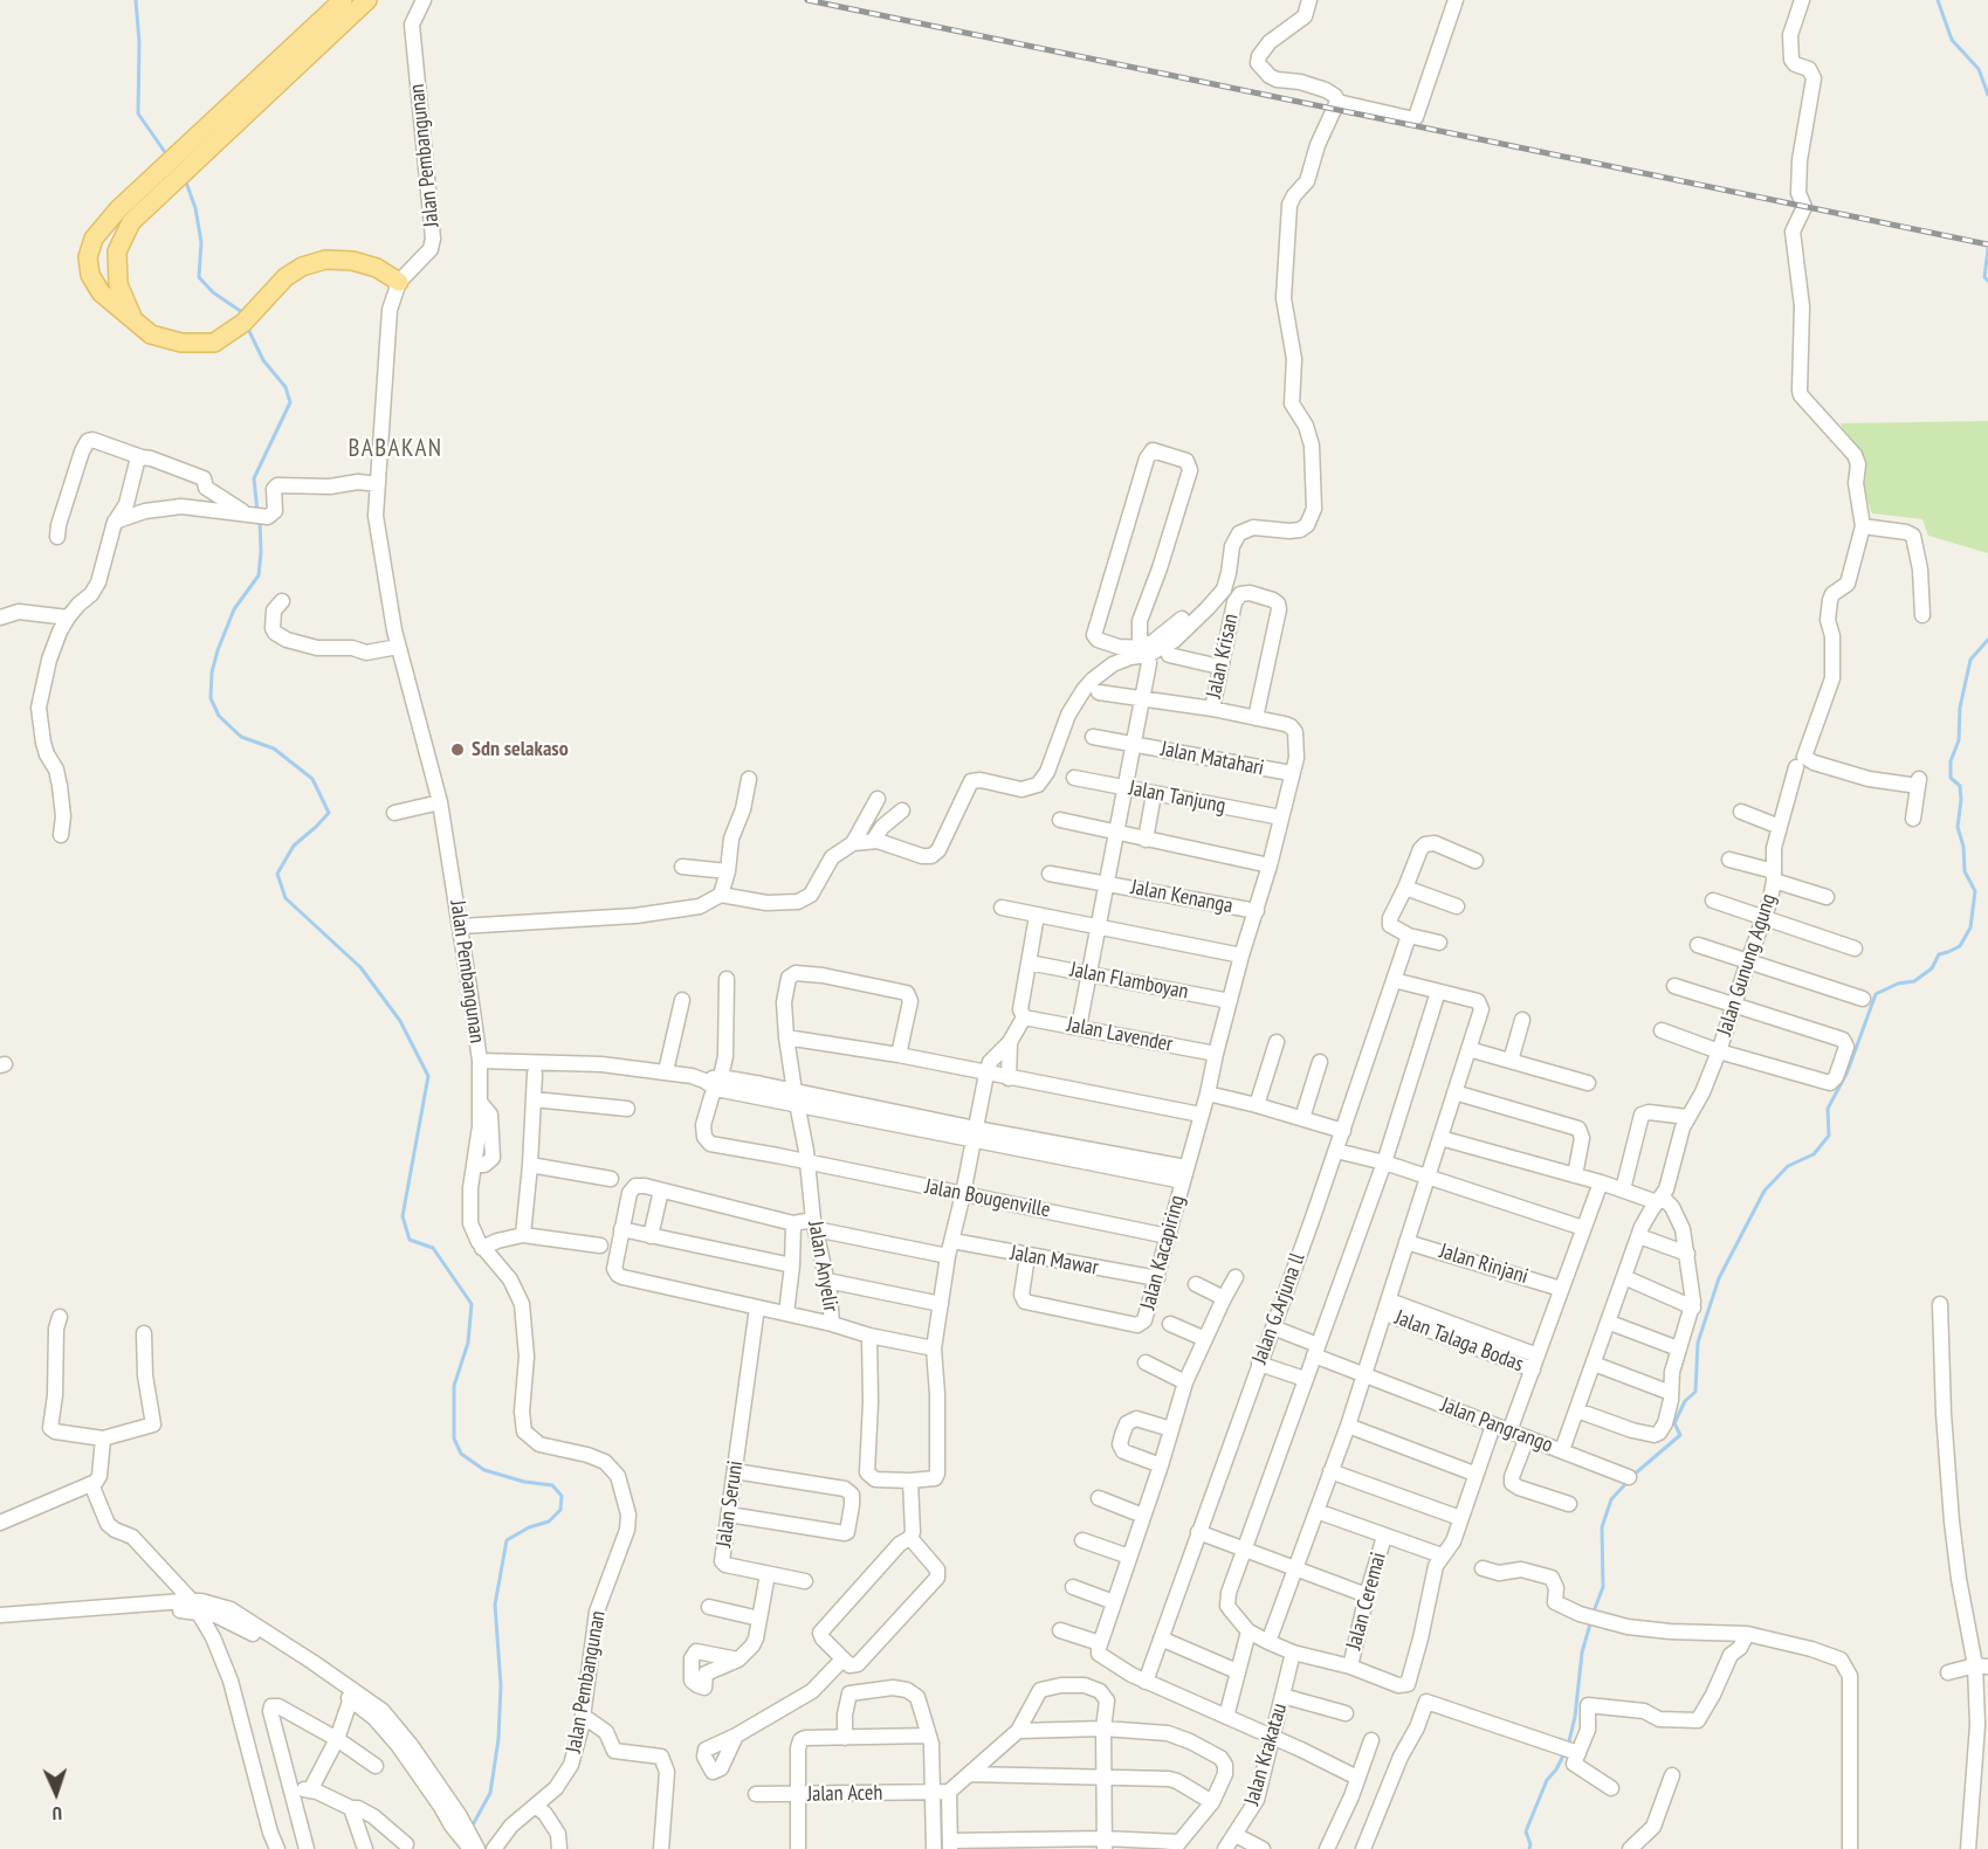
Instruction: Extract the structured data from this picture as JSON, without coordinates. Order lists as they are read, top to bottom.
{
  "streets": {
    "street": [
      "Jalan Pembangunan",
      "Jalan Krisan",
      "Jalan Matahari",
      "Jalan Tanjung",
      "Jalan Kenanga",
      "Jalan Gunung Agung",
      "Jalan Flamboyan",
      "Jalan Lavender",
      "Jalan Bougenville",
      "Jalan Kacapiring",
      "Jalan Mawar",
      "Jalan Rinjani",
      "Jalan Anyelir",
      "Jalan G.Arjuna ll",
      "Jalan Talaga Bodas",
      "Jalan Pangrango",
      "Jalan Seruni",
      "Jalan Ceremai",
      "Jalan Krakatau",
      "Jalan Aceh"
    ]
  },
  "crossings": [
    ["Jalan Krisan", "Jalan Kacapiring"],
    ["Jalan Matahari", "Jalan Kacapiring"],
    ["Jalan Tanjung", "Jalan Kacapiring"],
    ["Jalan Kenanga", "Jalan Kacapiring"],
    ["Jalan Gunung Agung", "Jalan Pangrango"],
    ["Jalan Flamboyan", "Jalan Kacapiring"],
    ["Jalan Lavender", "Jalan Kacapiring"],
    ["Jalan Bougenville", "Jalan Kacapiring"],
    ["Jalan Bougenville", "Jalan Anyelir"],
    ["Jalan Kacapiring", "Jalan Mawar"],
    ["Jalan G.Arjuna ll", "Jalan Pangrango"]
  ],
  "districts": ["BABAKAN"],
  "places": ["Sdn selakaso"],
  "north": "bottom"
}
